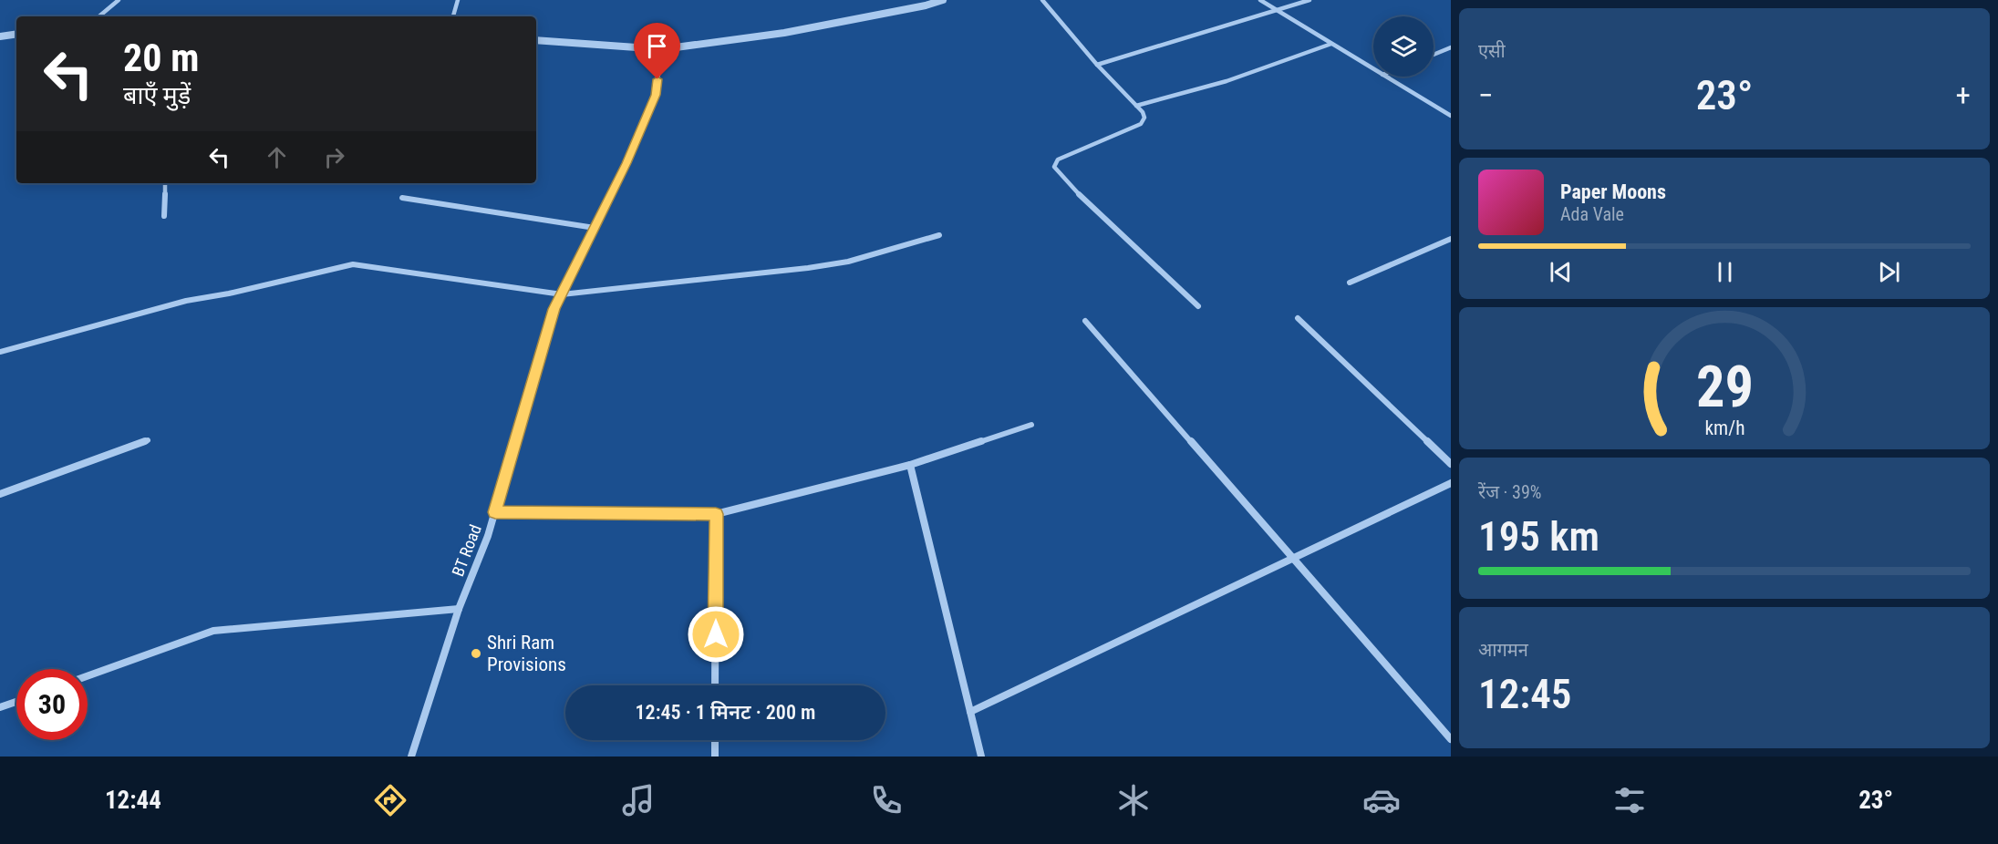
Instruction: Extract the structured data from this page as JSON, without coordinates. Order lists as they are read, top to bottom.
{
  "streets": {
    "street": ["BT Road"]
  },
  "places": ["Shri Ram Provisions"],
  "page": {
    "tile": [
      "एसी",
      ["रेंज · 39%", "195 km"],
      ["आगमन", "12:45"]
    ],
    "turn": ["20 m", "बाएँ मुड़ें"],
    "heat": ["−", "23°", "+"],
    "song": ["Paper Moons", "Ada Vale"],
    "limit": "30",
    "trip": "12:45 · 1 मिनट · 200 m",
    "tabs": ["12:44", "23°"],
    "gauge": ["29", "km/h"]
  }
}
